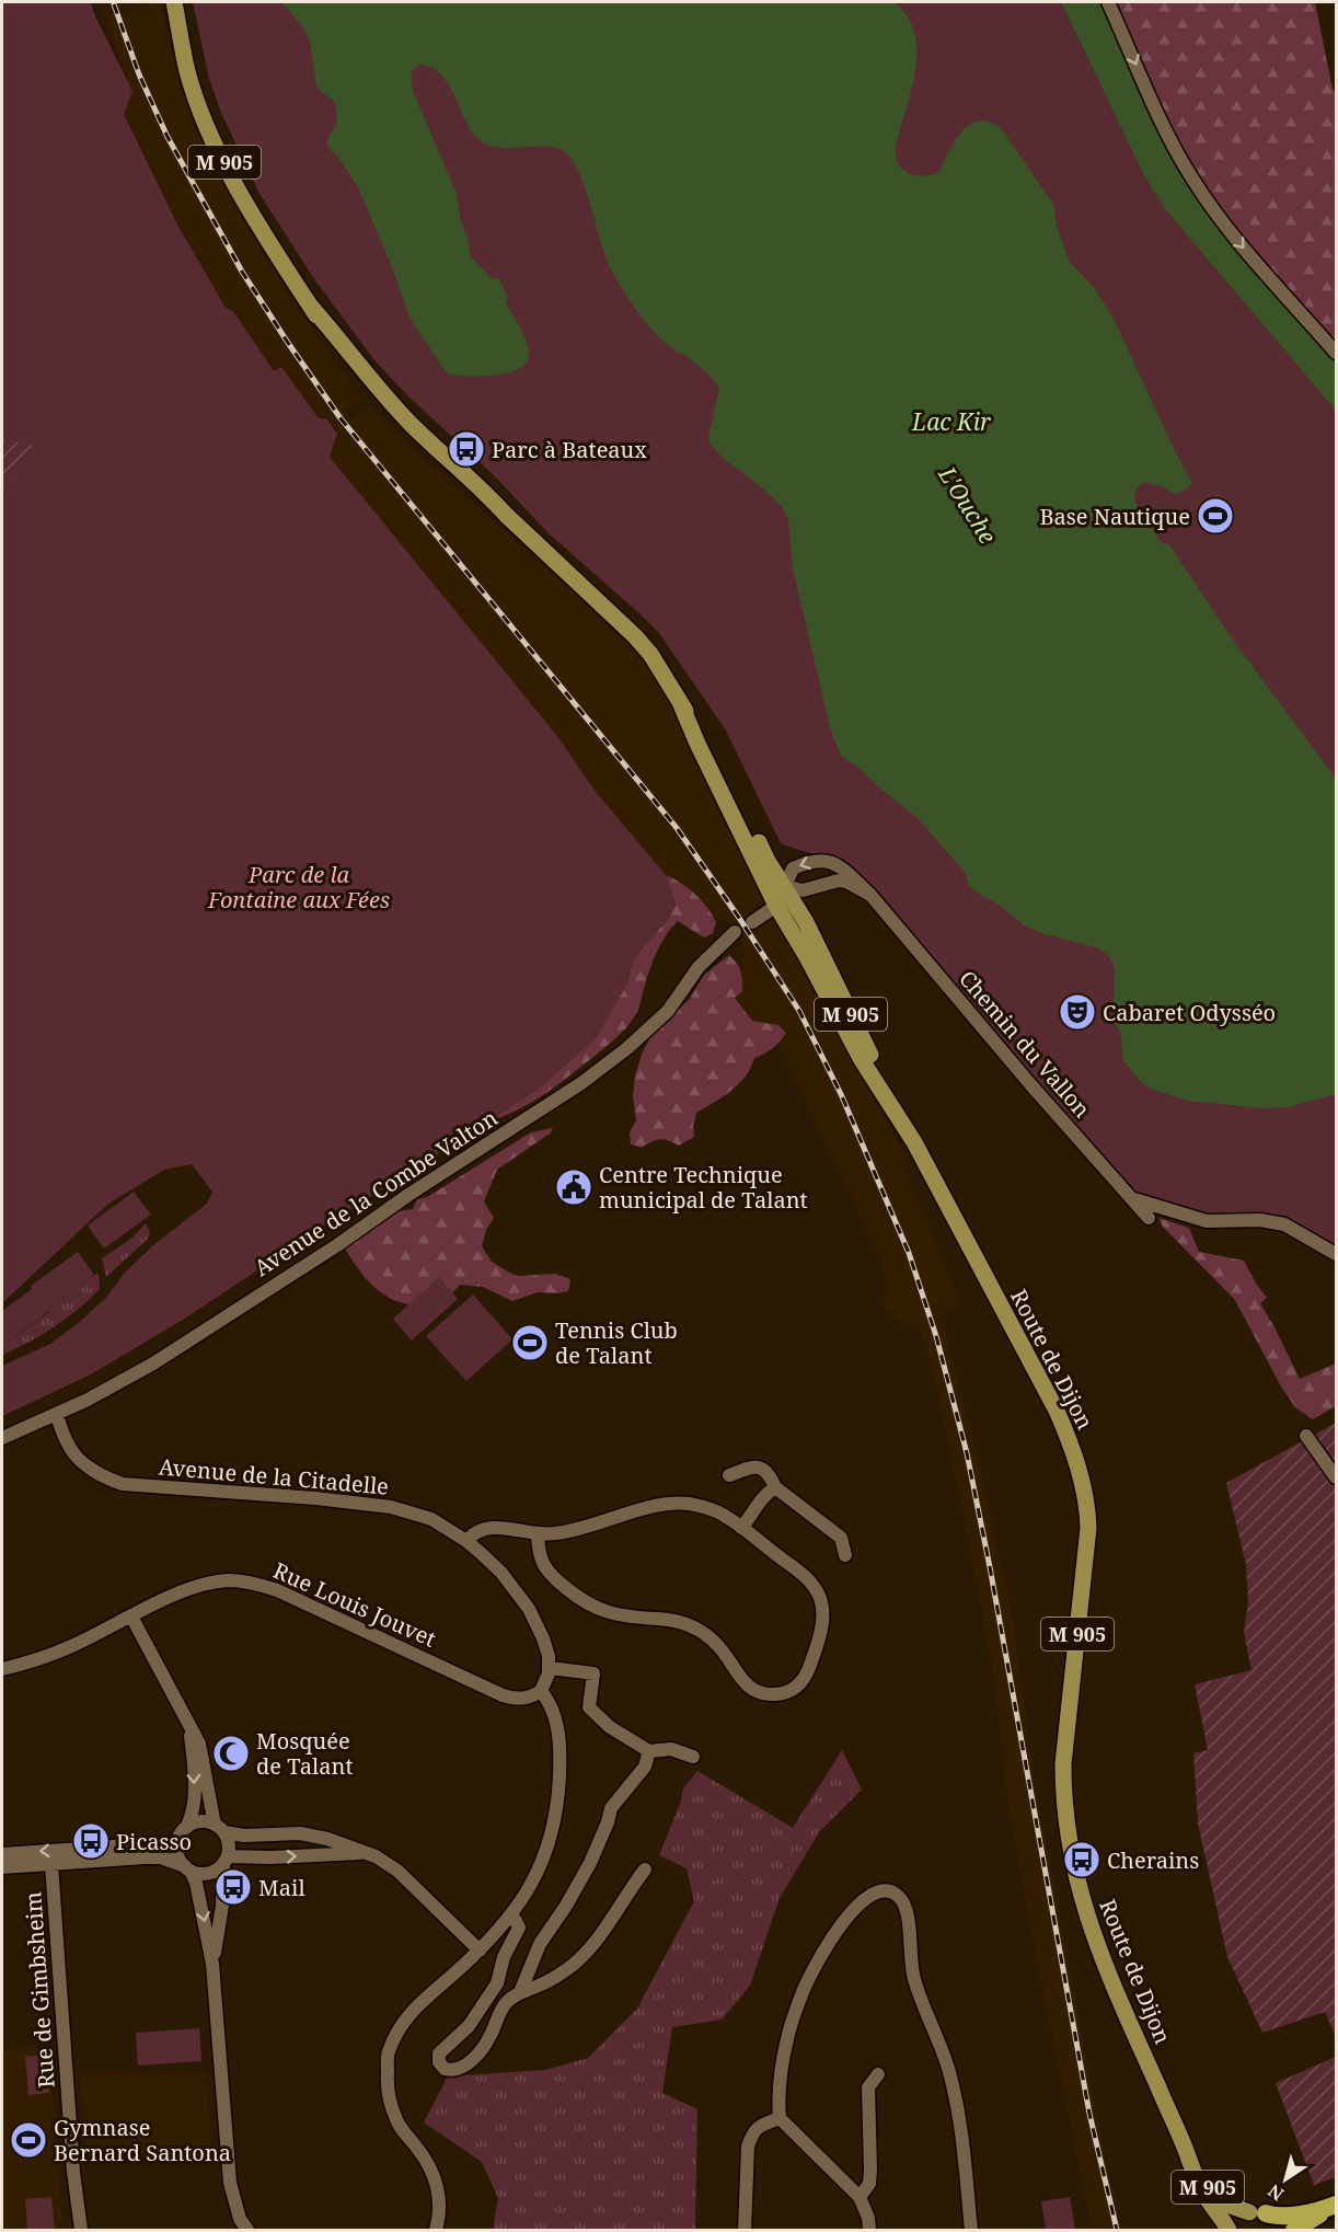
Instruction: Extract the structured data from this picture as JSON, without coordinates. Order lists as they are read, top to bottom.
{
  "streets": {
    "main road": ["M 905", "Route de Dijon"],
    "street": [
      "Chemin du Vallon",
      "Avenue de la Combe Valton",
      "Avenue de la Citadelle",
      "Rue Louis Jouvet",
      "Rue de Gimbsheim"
    ]
  },
  "crossings": [
    ["M 905", "Chemin du Vallon"],
    ["M 905", "Route de Dijon"],
    ["Chemin du Vallon", "Route de Dijon"],
    ["Avenue de la Combe Valton", "Avenue de la Citadelle"]
  ],
  "water": ["Lac Kir", "L'Ouche"],
  "parks": ["Parc de la Fontaine aux Fées"],
  "places": {
    "bus stop": [
      "Parc à Bateaux",
      "Picasso",
      "Cherains",
      "Mail"
    ],
    "sports": ["Base Nautique", "Tennis Club de Talant", "Gymnase Bernard Santona"],
    "theatre": ["Cabaret Odysséo"],
    "public building": ["Centre Technique municipal de Talant"],
    "mosque": ["Mosquée de Talant"]
  },
  "north": "bottom left"
}
